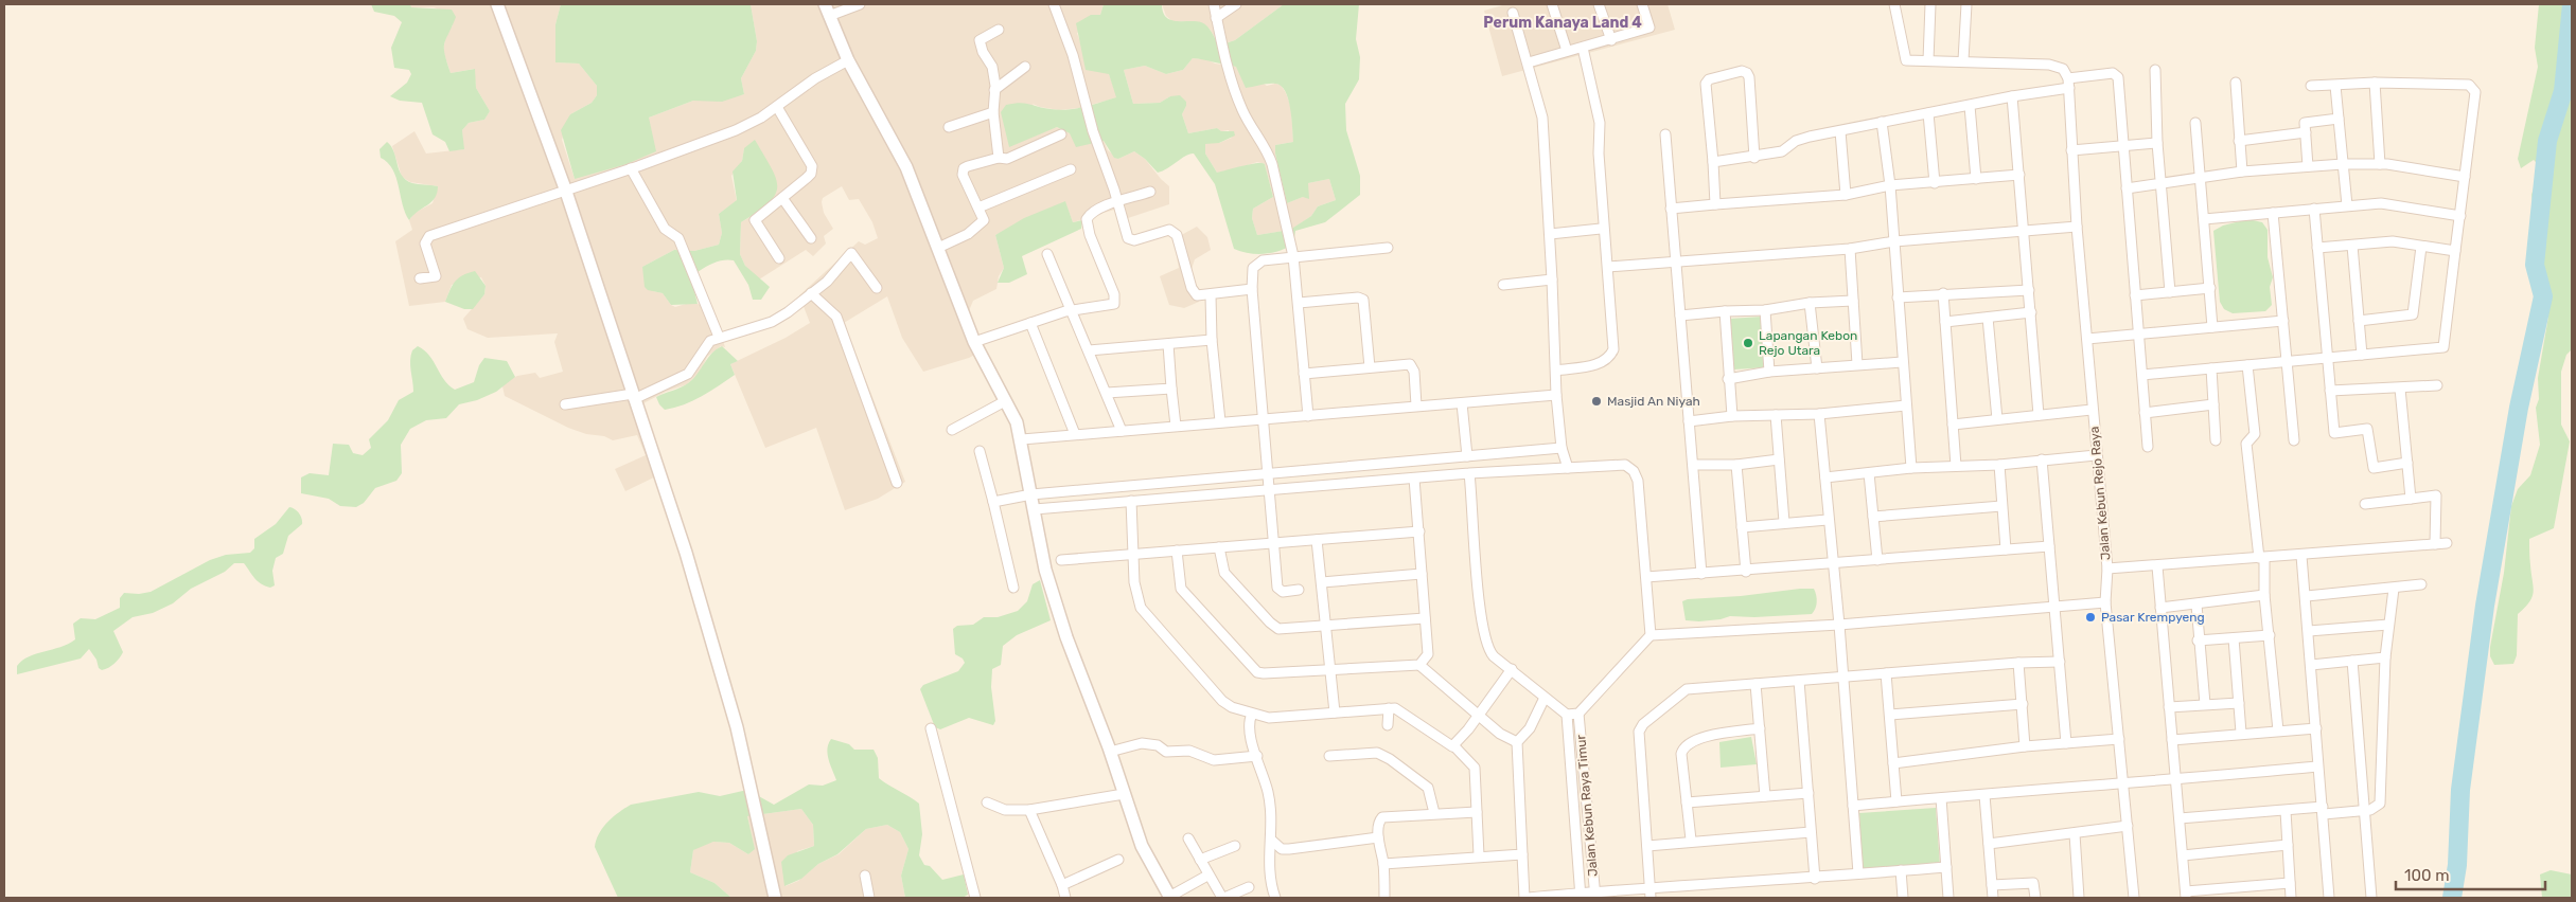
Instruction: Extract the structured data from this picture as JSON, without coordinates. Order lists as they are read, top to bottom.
{
  "streets": {
    "street": ["Jalan Kebun Rejo Raya", "Jalan Kebun Raya Timur"]
  },
  "districts": ["Perum Kanaya Land 4"],
  "places": ["Lapangan Kebon Rejo Utara", "Masjid An Niyah", "Pasar Krempyeng"],
  "scale_bar": "100 m"
}
